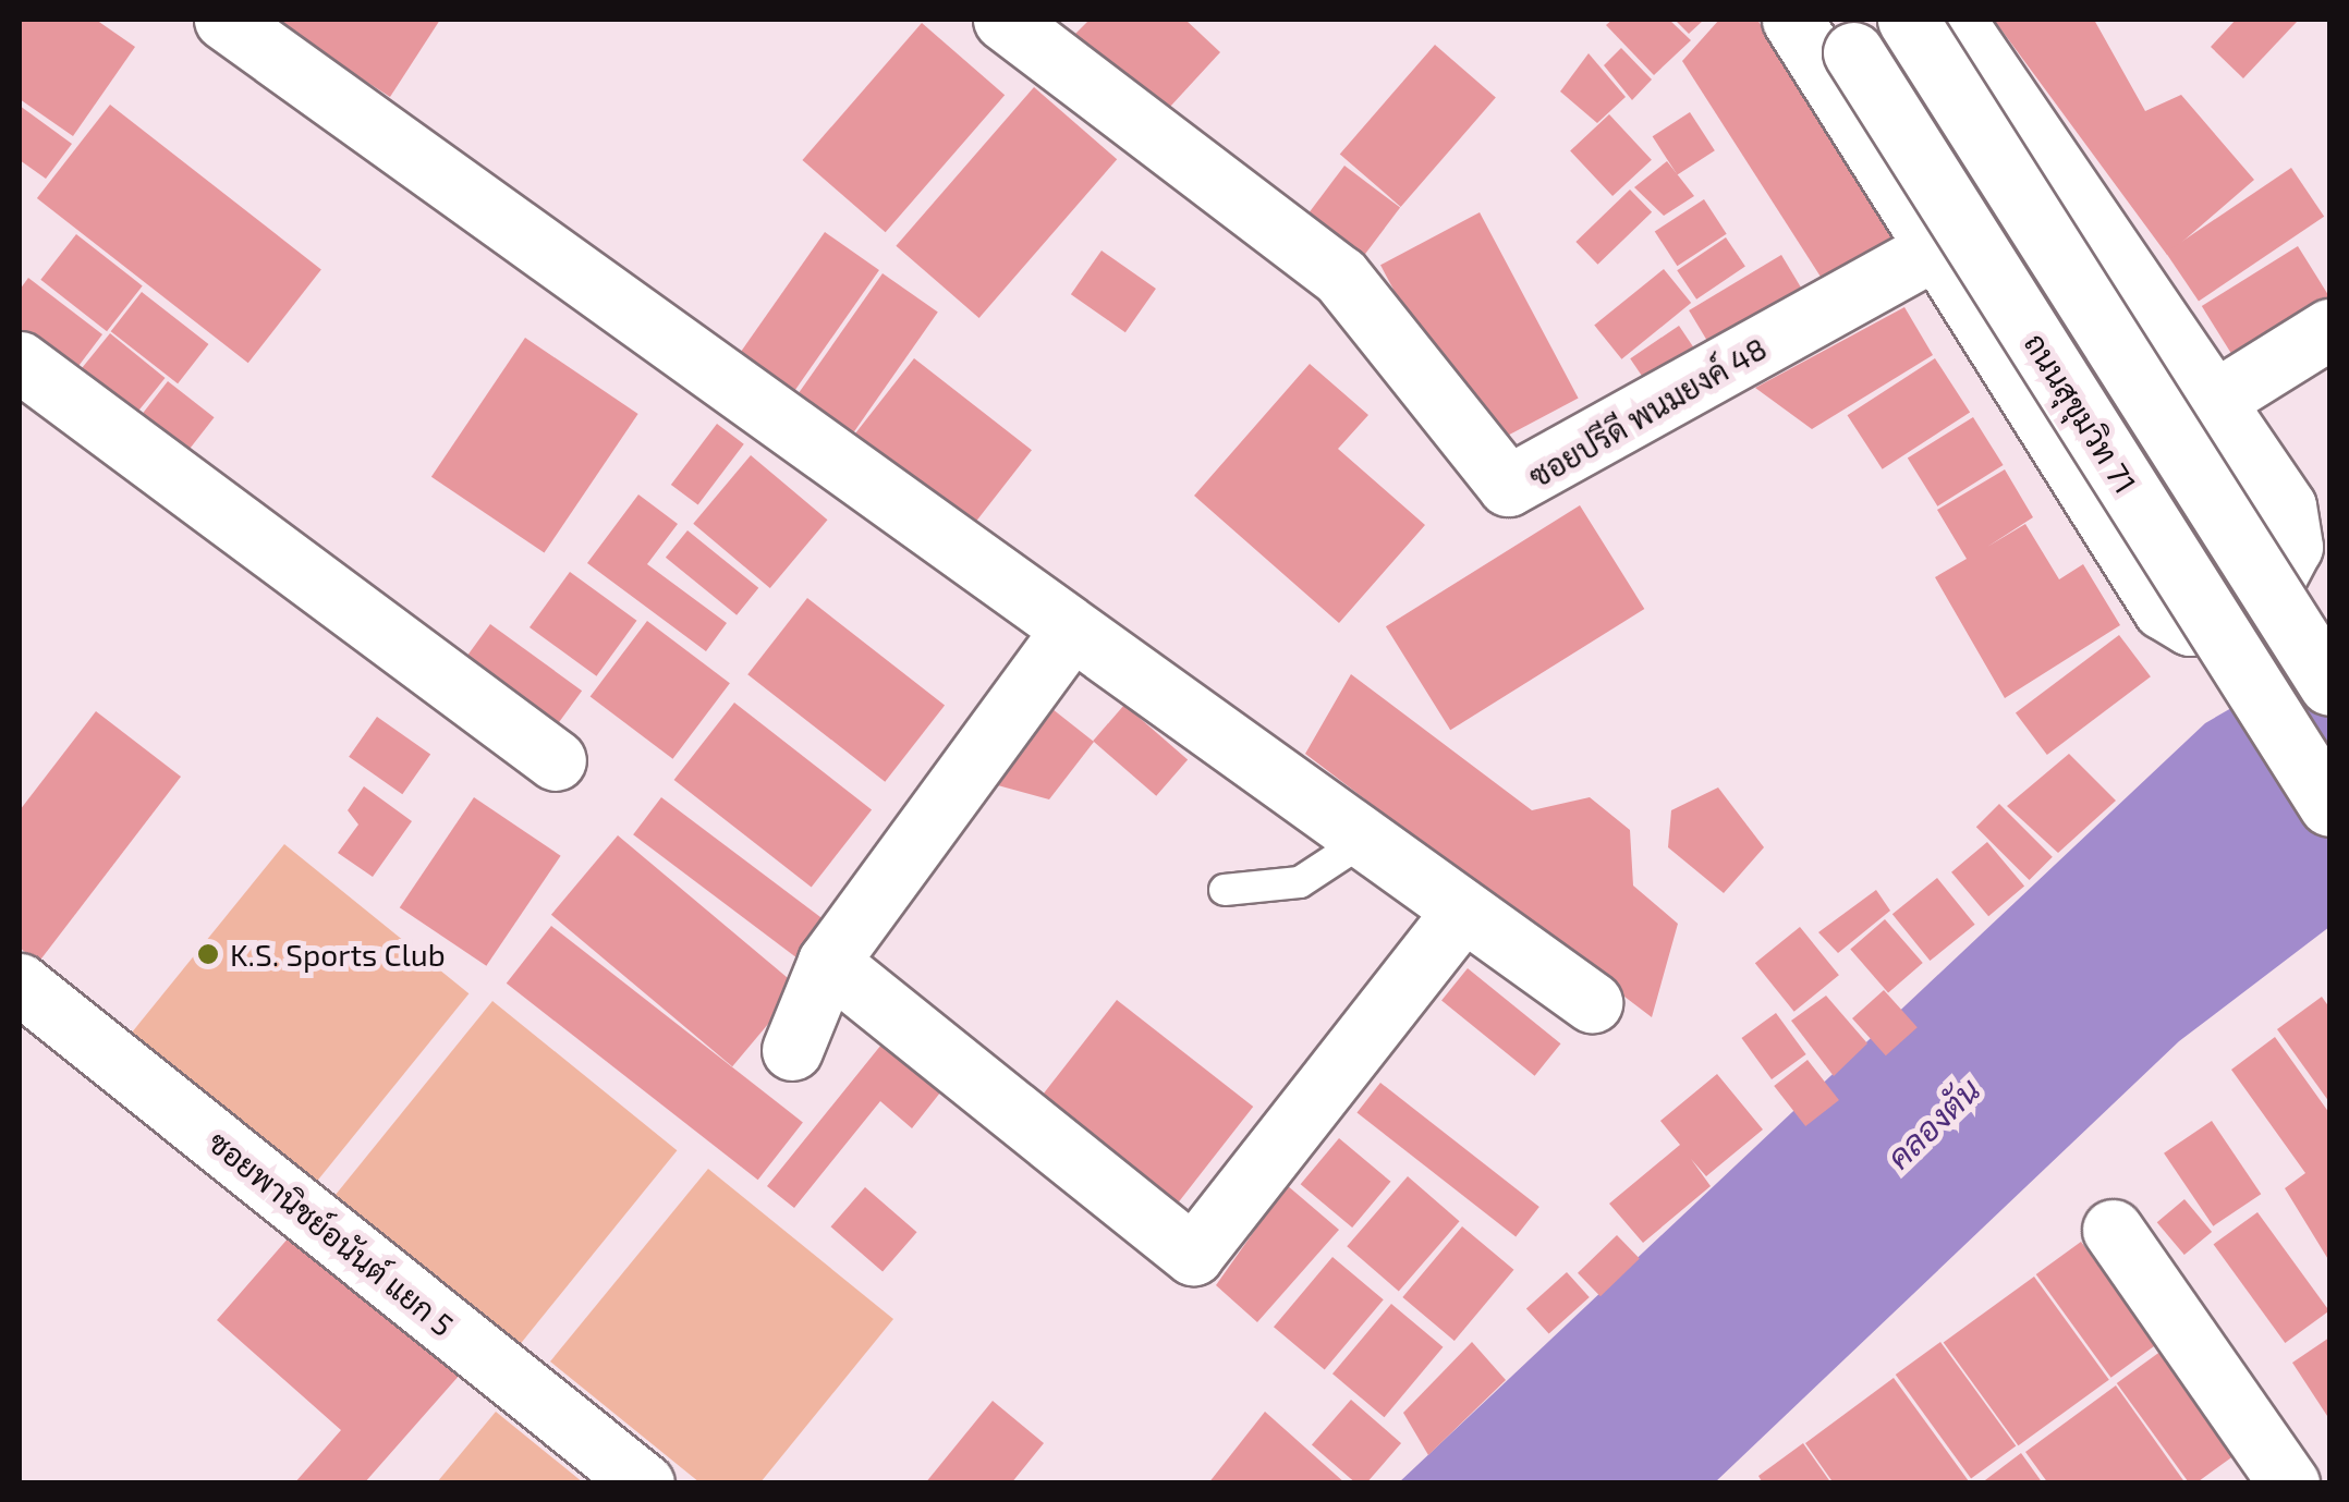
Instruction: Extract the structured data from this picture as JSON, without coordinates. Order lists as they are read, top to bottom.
{
  "streets": {
    "street": ["ซอยปรีดี พนมยงค์ 48", "ถนนสุขุมวิท 71", "ซอยพานิชย์อนันต์ แยก 5"]
  },
  "water": ["คลองตัน"],
  "places": ["K.S. Sports Club"]
}
